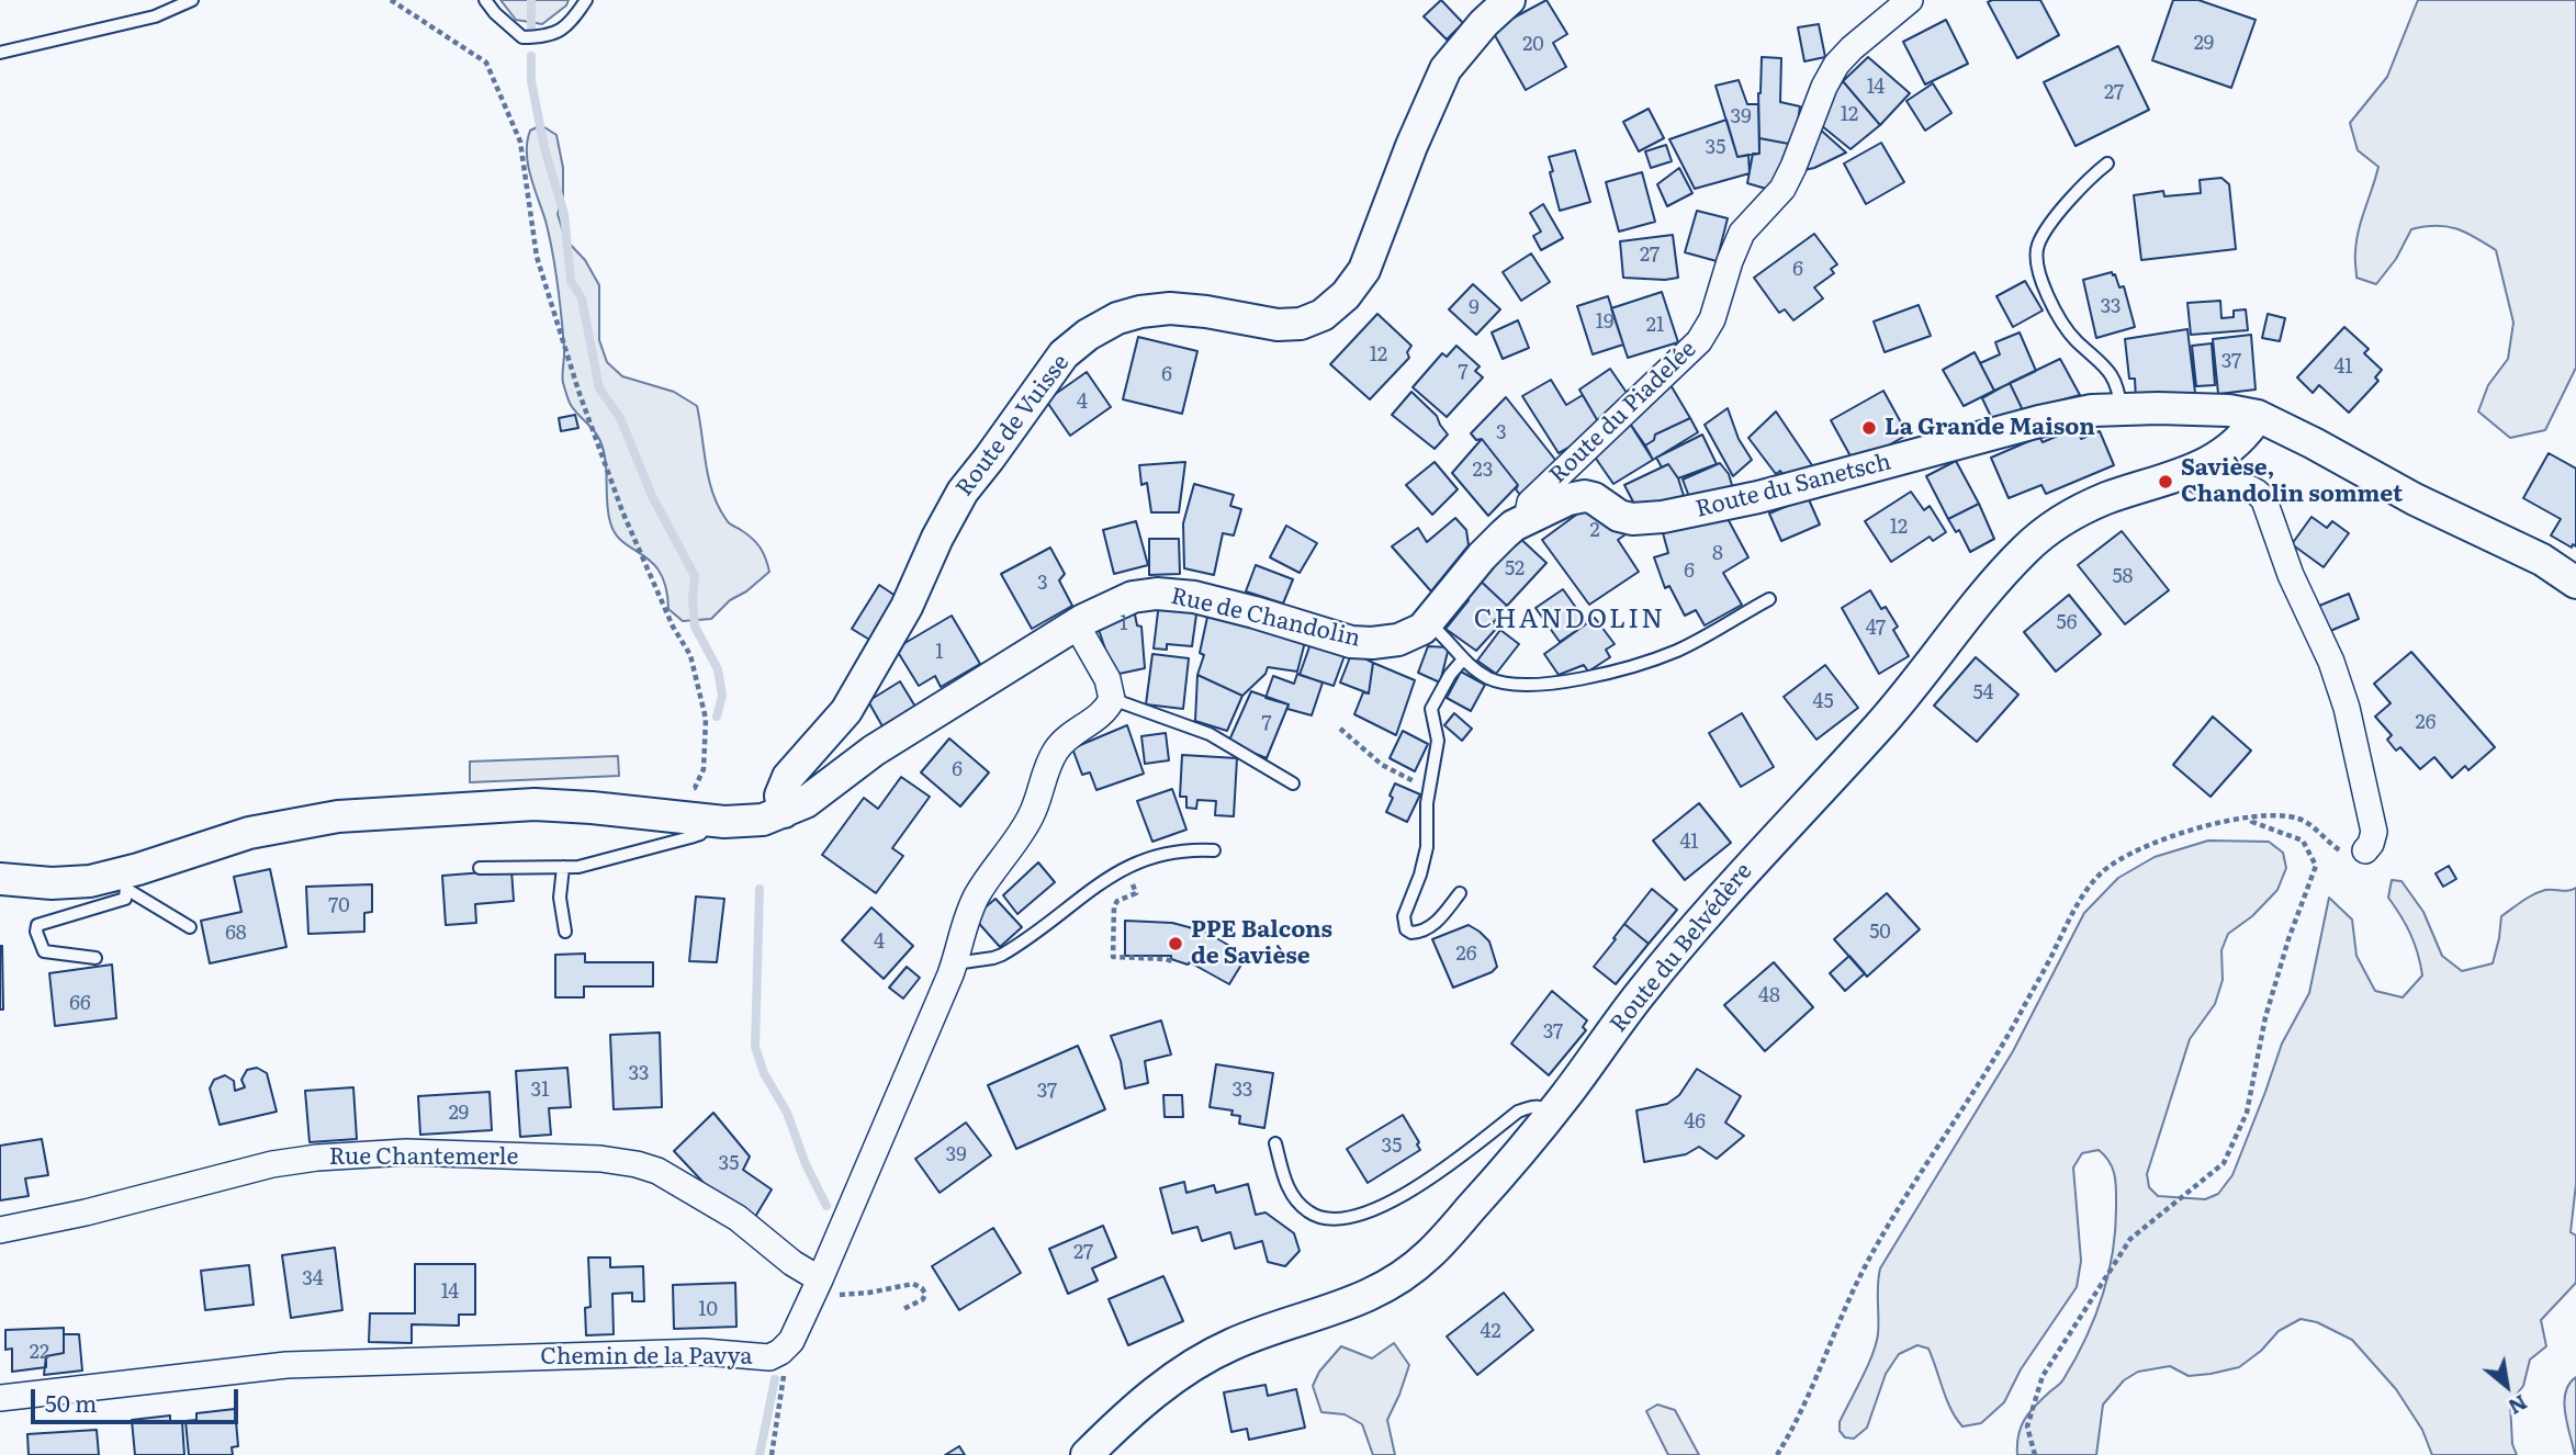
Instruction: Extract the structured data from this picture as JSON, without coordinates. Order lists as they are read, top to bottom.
{
  "streets": {
    "street": [
      "Route du Piadelée",
      "Route de Vuisse",
      "Route du Sanetsch",
      "Rue de Chandolin",
      "Route du Belvédère",
      "Rue Chantemerle",
      "Chemin de la Pavya"
    ]
  },
  "crossings": [
    ["Route du Piadelée", "Route du Sanetsch"],
    ["Route du Piadelée", "Rue de Chandolin"],
    ["Route de Vuisse", "Rue de Chandolin"],
    ["Route du Sanetsch", "Rue de Chandolin"],
    ["Route du Sanetsch", "Route du Belvédère"],
    ["Rue Chantemerle", "Chemin de la Pavya"]
  ],
  "districts": ["CHANDOLIN"],
  "places": ["La Grande Maison", "Savièse, Chandolin sommet", "PPE Balcons de Savièse"],
  "house_numbers": [
    "29",
    "20",
    "14",
    "27",
    "12",
    "39",
    "35",
    "27",
    "6",
    "33",
    "9",
    "19",
    "21",
    "12",
    "37",
    "41",
    "7",
    "6",
    "4",
    "3",
    "23",
    "12",
    "2",
    "8",
    "52",
    "6",
    "58",
    "3",
    "56",
    "1",
    "47",
    "1",
    "54",
    "45",
    "26",
    "7",
    "6",
    "41",
    "70",
    "50",
    "68",
    "4",
    "26",
    "48",
    "66",
    "37",
    "33",
    "31",
    "33",
    "37",
    "29",
    "46",
    "35",
    "39",
    "35",
    "27",
    "34",
    "14",
    "10",
    "42",
    "22"
  ],
  "scale_bar": "50 m",
  "north": "bottom right"
}
